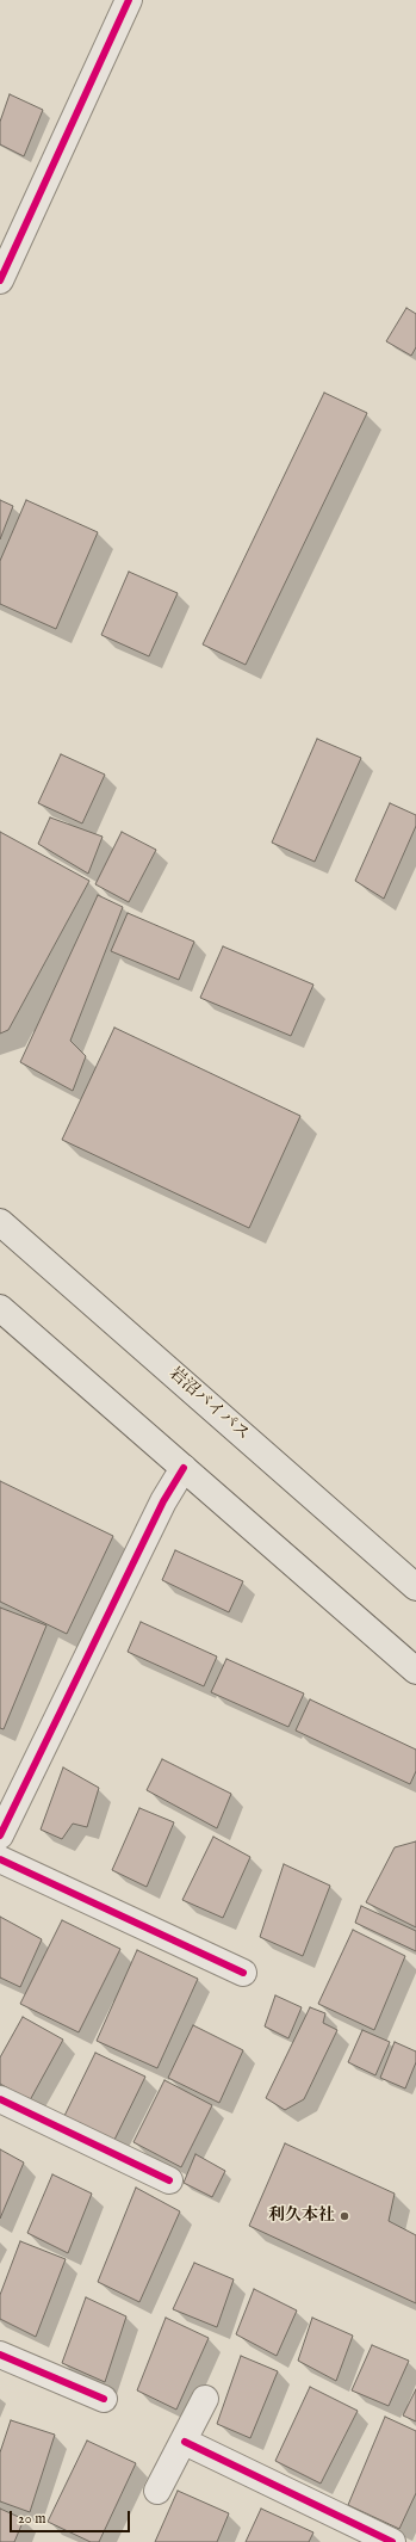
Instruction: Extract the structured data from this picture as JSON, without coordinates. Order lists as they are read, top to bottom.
{
  "streets": {
    "highway": ["岩沼バイパス"]
  },
  "places": ["利久本社"],
  "scale_bar": "20 m"
}
